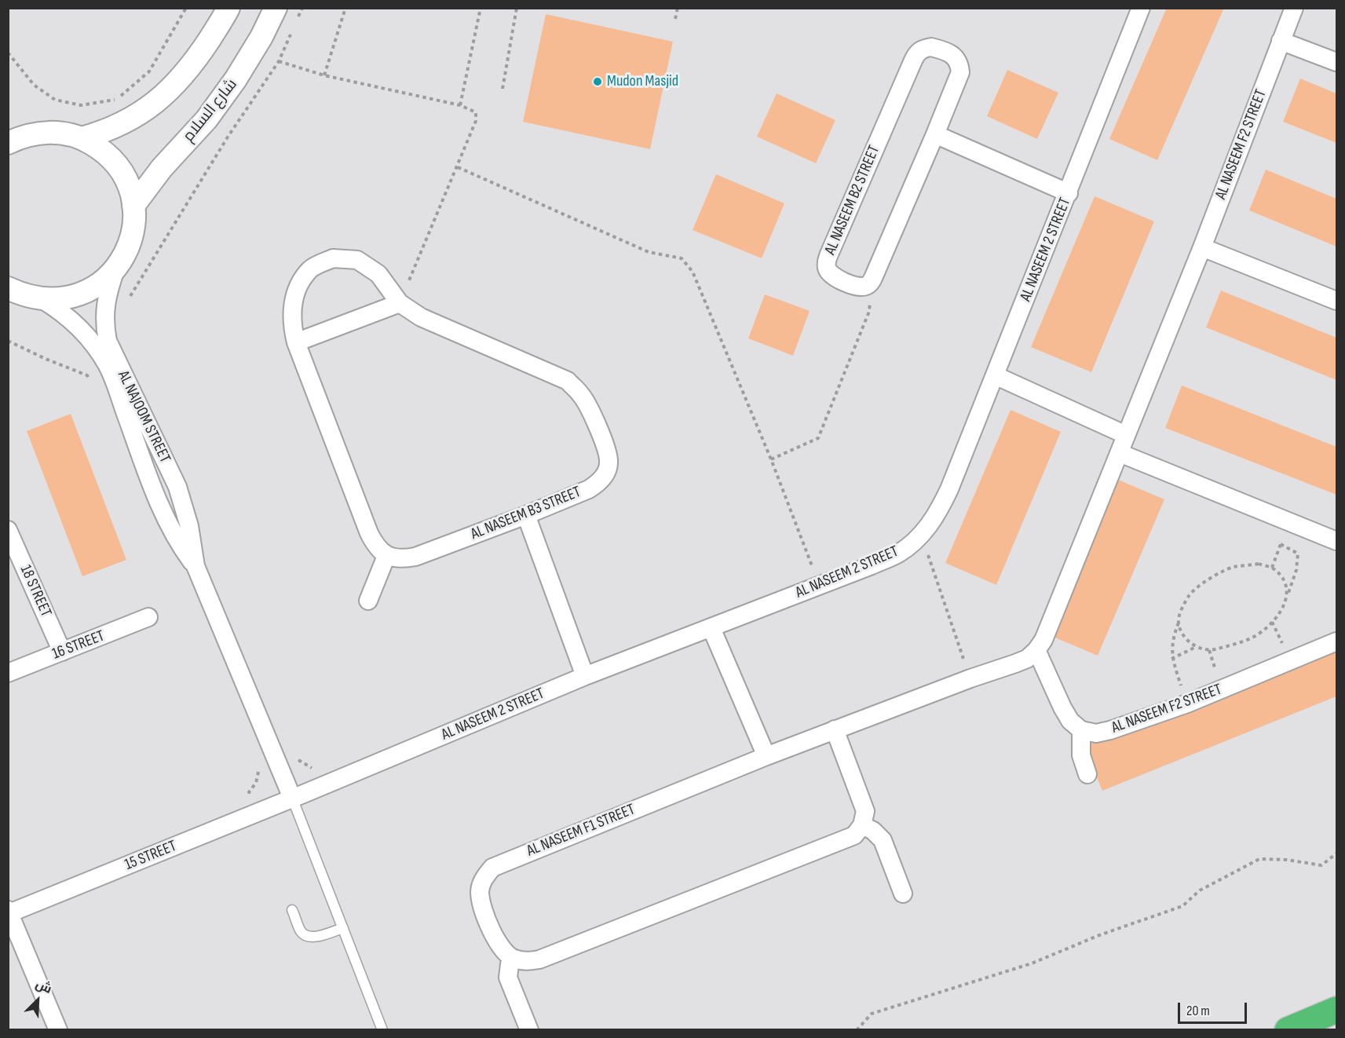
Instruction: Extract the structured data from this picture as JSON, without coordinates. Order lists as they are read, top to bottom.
{
  "streets": {
    "street": [
      "شارع السلام",
      "AL NASEEM F2 STREET",
      "AL NASEEM B2 STREET",
      "AL NASEEM 2 STREET",
      "AL NAJOOM STREET",
      "AL NASEEM B3 STREET",
      "18 STREET",
      "16 STREET",
      "AL NASEEM F1 STREET",
      "15 STREET"
    ]
  },
  "crossings": [
    ["AL NASEEM F2 STREET", "AL NASEEM F1 STREET"],
    ["AL NASEEM 2 STREET", "AL NAJOOM STREET"],
    ["AL NASEEM 2 STREET", "15 STREET"],
    ["AL NAJOOM STREET", "15 STREET"],
    ["18 STREET", "16 STREET"]
  ],
  "places": ["Mudon Masjid"],
  "scale_bar": "20 m",
  "north": "top right"
}
